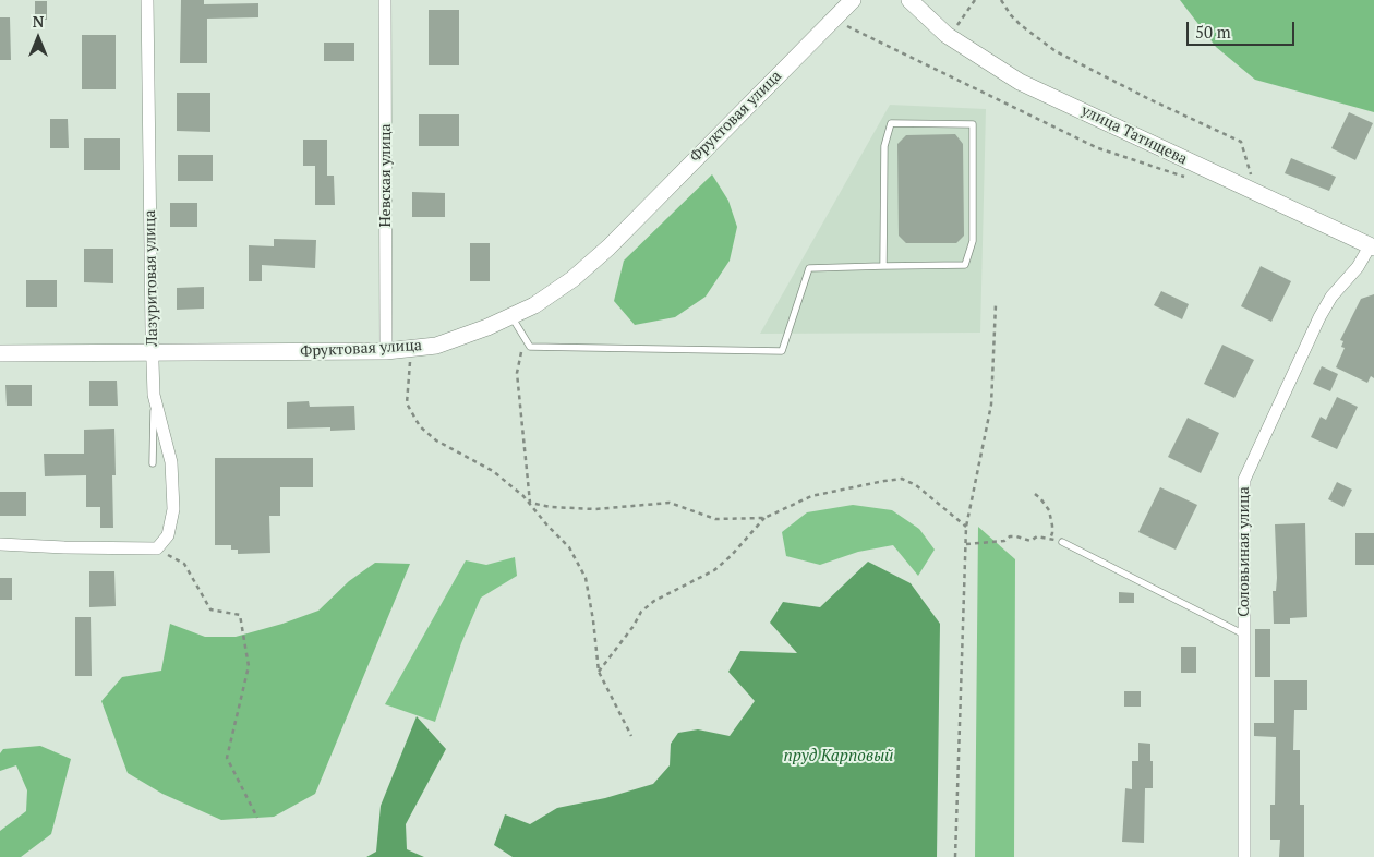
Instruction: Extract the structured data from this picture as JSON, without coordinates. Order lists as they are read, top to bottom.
{
  "streets": {
    "street": [
      "Фруктовая улица",
      "улица Татищева",
      "Невская улица",
      "Лазуритовая улица",
      "Соловьиная улица"
    ]
  },
  "crossings": [
    ["Фруктовая улица", "Невская улица"],
    ["Фруктовая улица", "Лазуритовая улица"],
    ["улица Татищева", "Соловьиная улица"]
  ],
  "water": ["пруд Карповый"],
  "scale_bar": "50 m",
  "north": "top"
}
